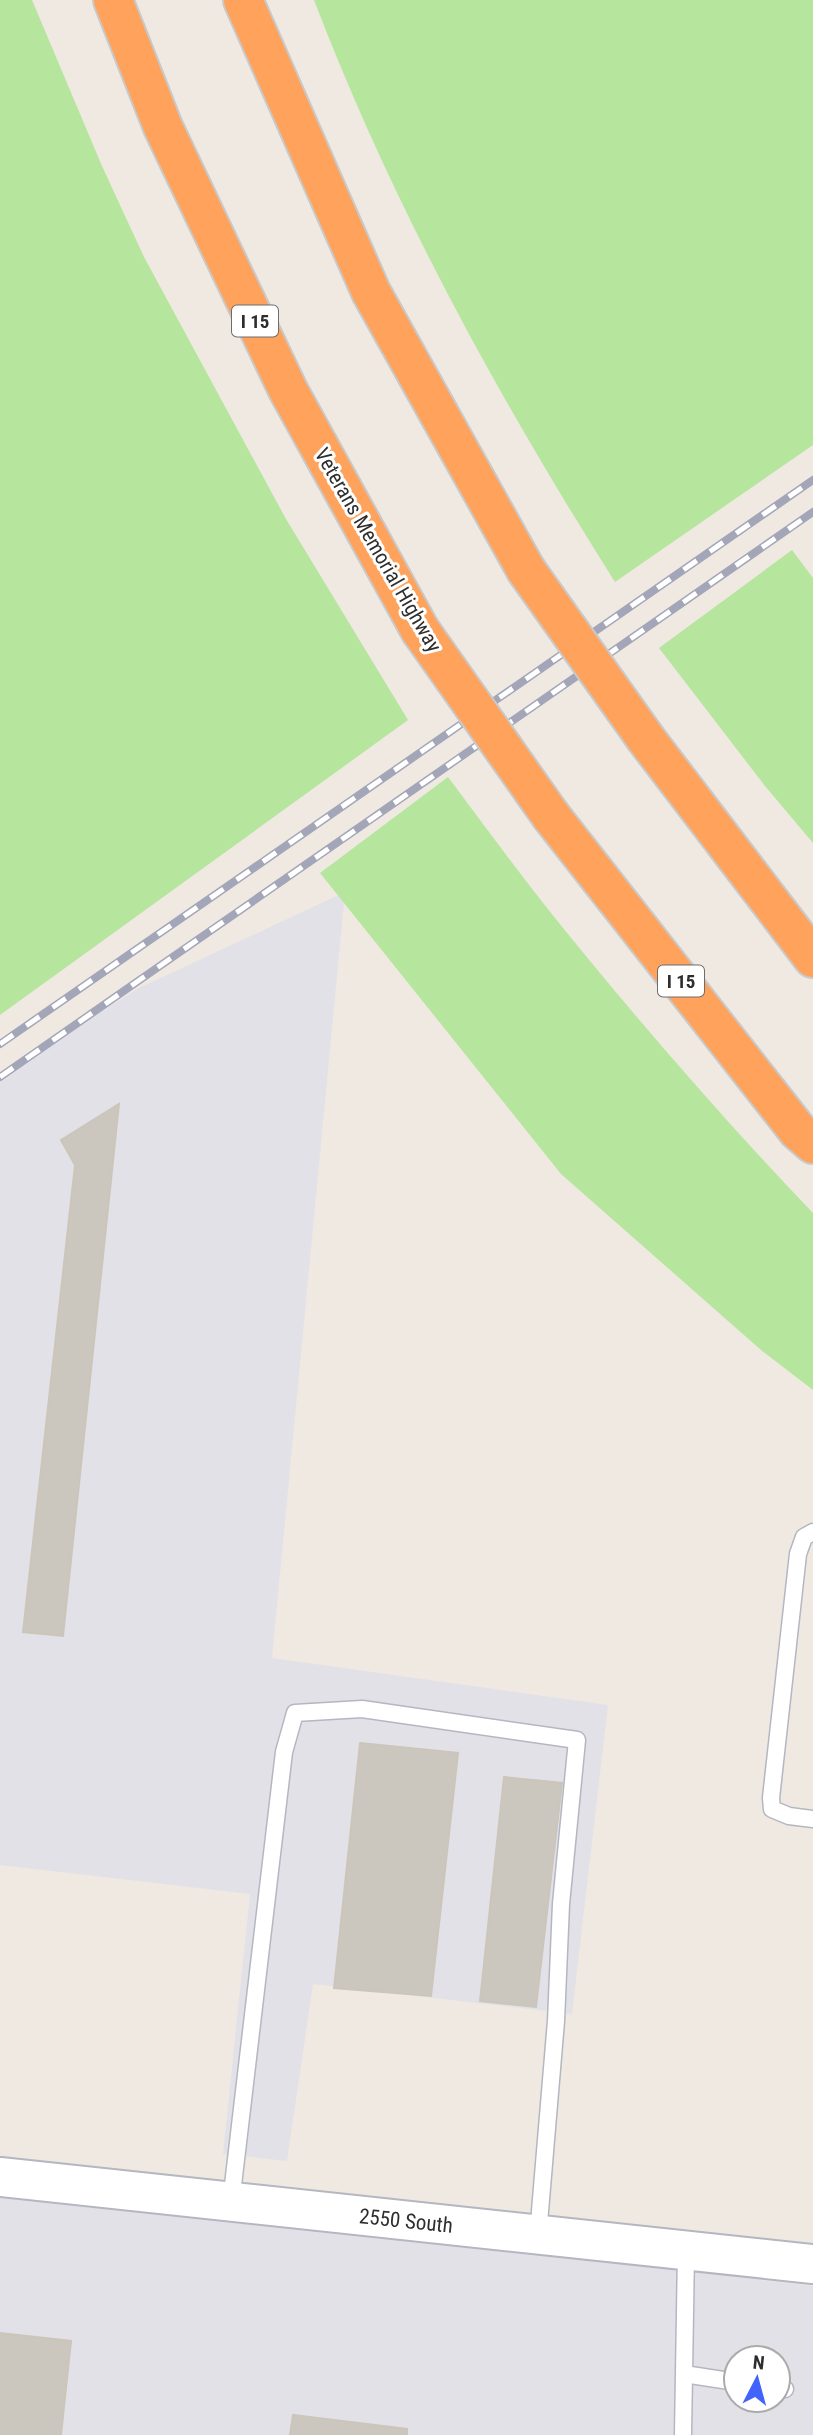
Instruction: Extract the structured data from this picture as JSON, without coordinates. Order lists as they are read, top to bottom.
{
  "streets": {
    "highway": ["I 15", "Veterans Memorial Highway"],
    "main road": ["2550 South"]
  },
  "north": "top"
}
